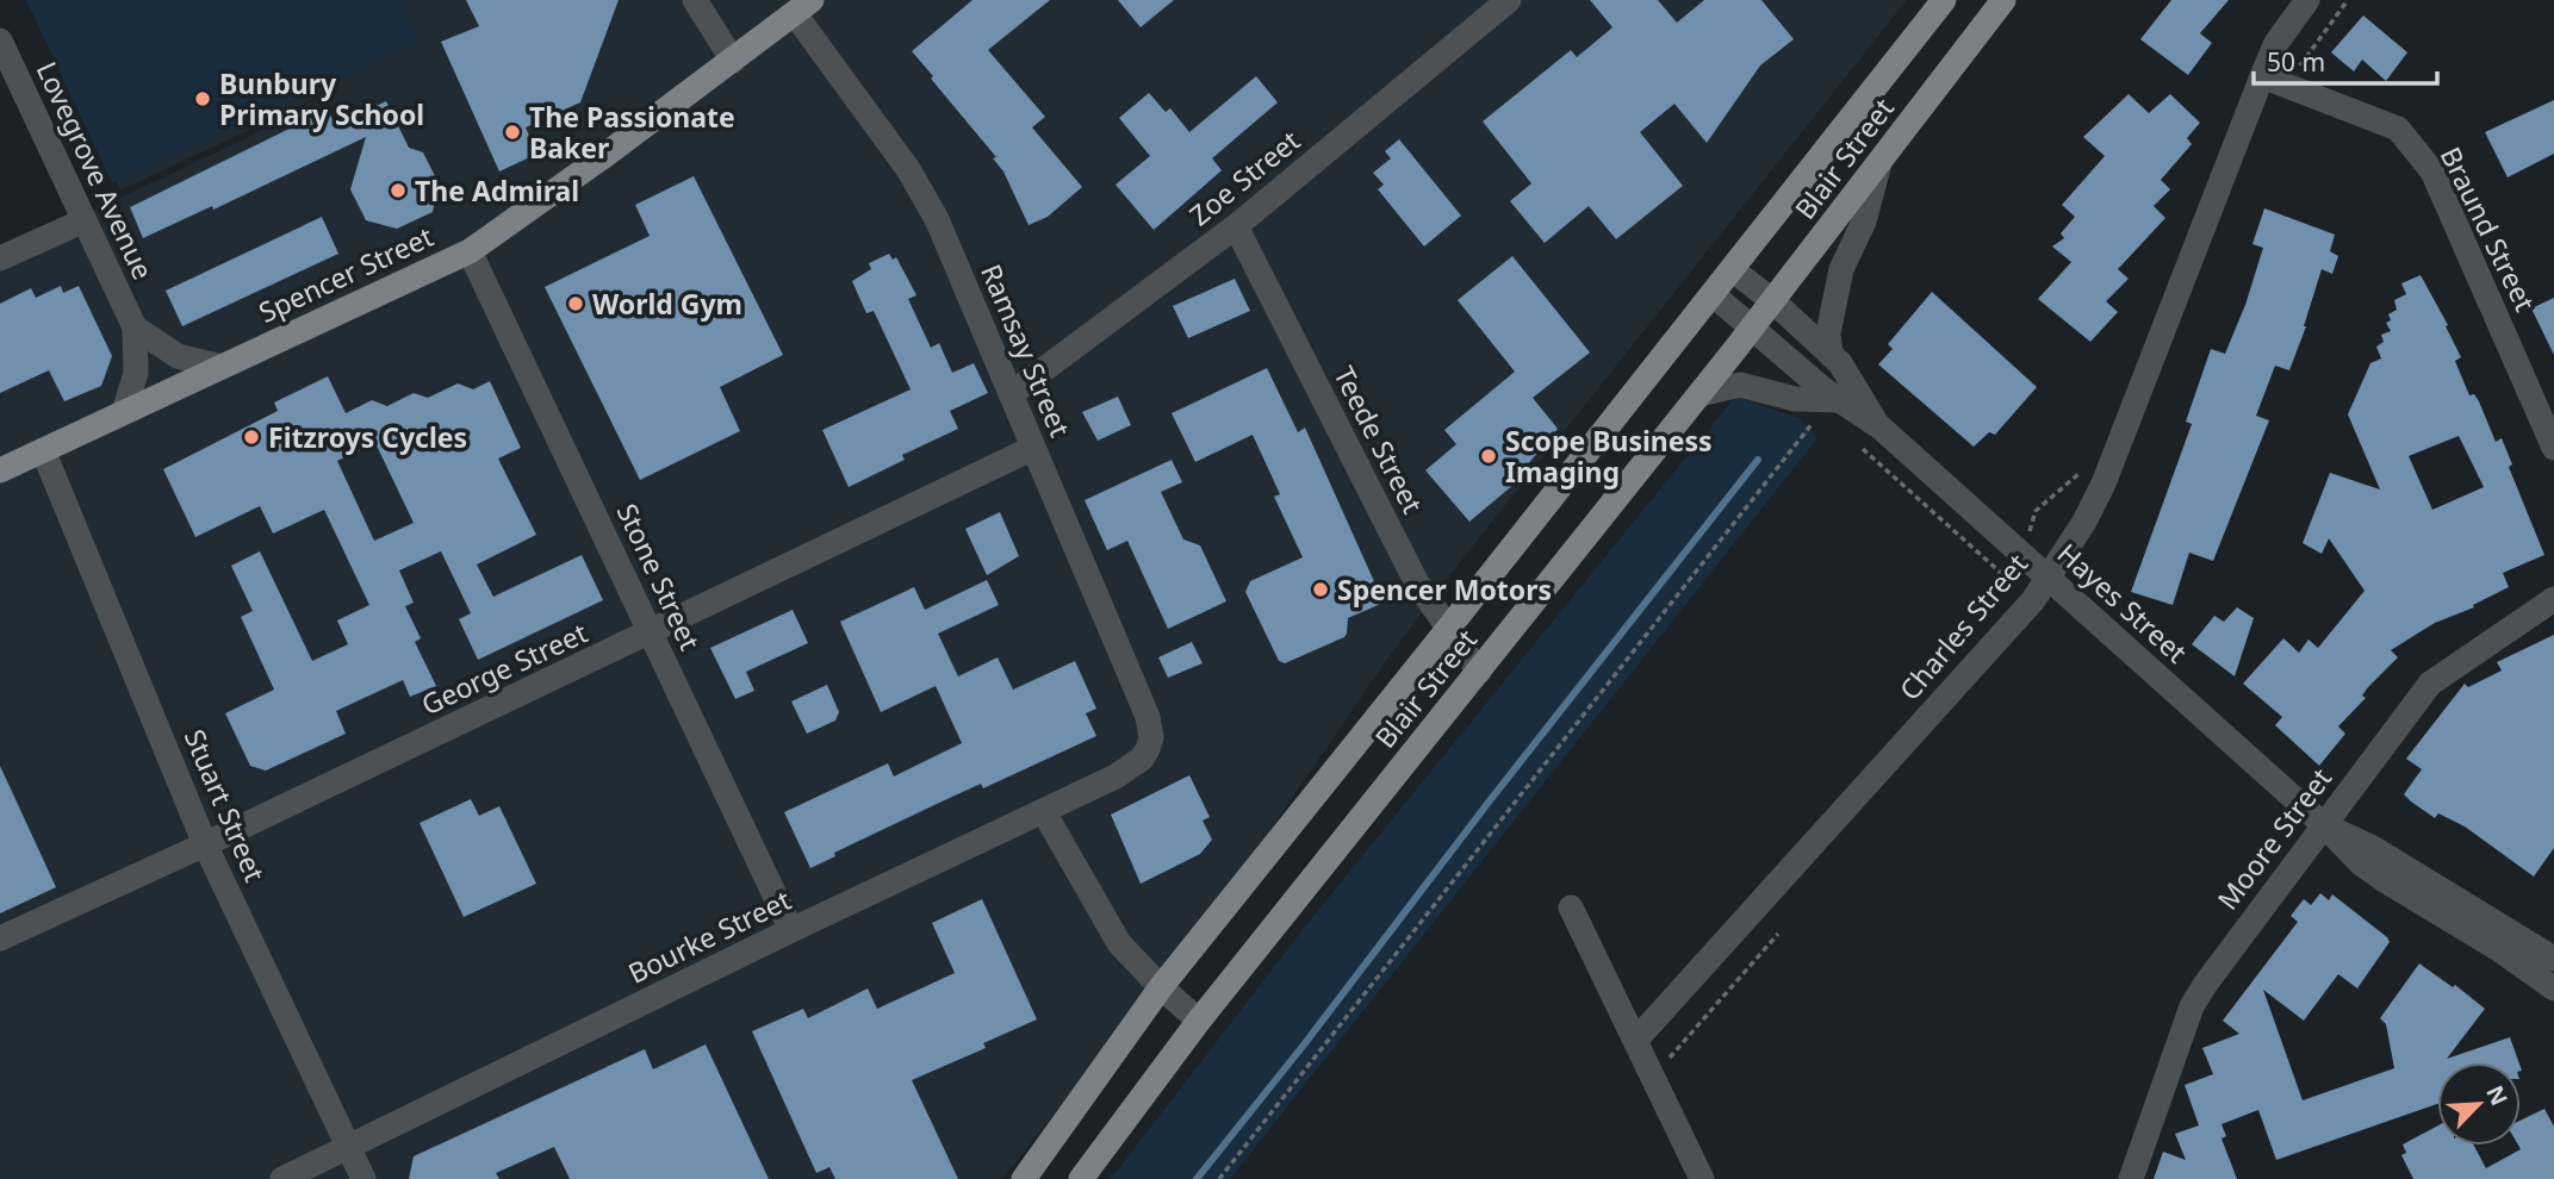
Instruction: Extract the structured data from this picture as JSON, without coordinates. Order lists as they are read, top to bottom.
{
  "streets": {
    "main road": ["Blair Street", "Spencer Street"],
    "street": [
      "Lovegrove Avenue",
      "Zoe Street",
      "Braund Street",
      "Ramsay Street",
      "Teede Street",
      "Stone Street",
      "Hayes Street",
      "Charles Street",
      "George Street",
      "Stuart Street",
      "Moore Street",
      "Bourke Street"
    ]
  },
  "crossings": [
    ["Blair Street", "Teede Street"],
    ["Blair Street", "Hayes Street"],
    ["Lovegrove Avenue", "Spencer Street"],
    ["Zoe Street", "Ramsay Street"],
    ["Zoe Street", "Teede Street"],
    ["Braund Street", "Charles Street"],
    ["Spencer Street", "Ramsay Street"],
    ["Spencer Street", "Stone Street"],
    ["Spencer Street", "Stuart Street"],
    ["Ramsay Street", "George Street"],
    ["Ramsay Street", "Bourke Street"],
    ["Stone Street", "George Street"],
    ["Stone Street", "Bourke Street"],
    ["Hayes Street", "Charles Street"],
    ["Hayes Street", "Moore Street"],
    ["George Street", "Stuart Street"],
    ["Stuart Street", "Bourke Street"]
  ],
  "places": [
    "Bunbury Primary School",
    "The Passionate Baker",
    "The Admiral",
    "World Gym",
    "Fitzroys Cycles",
    "Scope Business Imaging",
    "Spencer Motors"
  ],
  "scale_bar": "50 m",
  "north": "top right"
}
